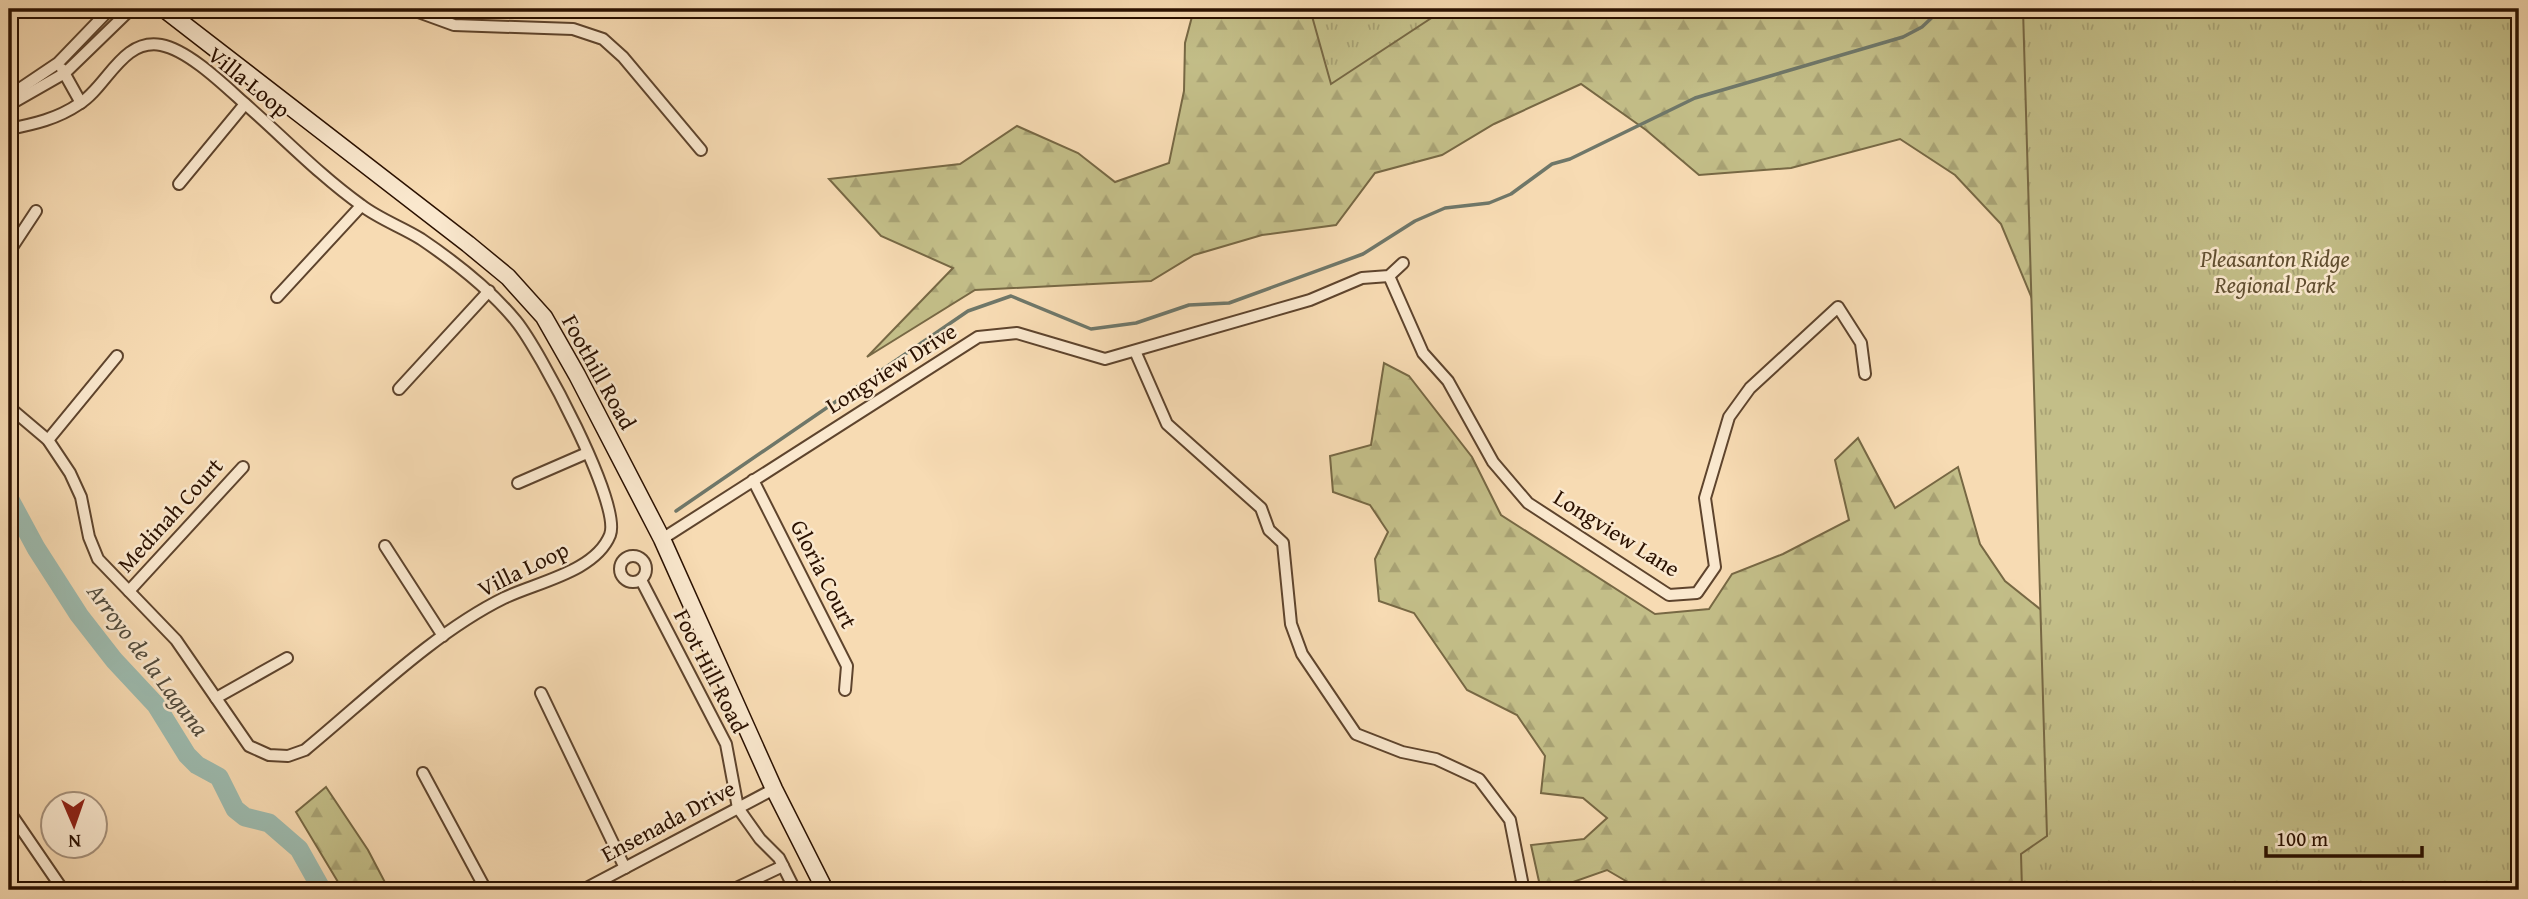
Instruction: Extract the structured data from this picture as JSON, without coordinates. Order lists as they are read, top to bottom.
{
  "streets": {
    "main road": ["Foothill Road"],
    "street": [
      "Villa Loop",
      "Longview Drive",
      "Medinah Court",
      "Longview Lane",
      "Gloria Court",
      "Foot Hill Road",
      "Ensenada Drive"
    ]
  },
  "crossings": [
    ["Villa Loop", "Medinah Court"],
    ["Longview Drive", "Foothill Road"],
    ["Longview Drive", "Longview Lane"],
    ["Longview Drive", "Gloria Court"],
    ["Foothill Road", "Ensenada Drive"],
    ["Foot Hill Road", "Ensenada Drive"]
  ],
  "water": ["Arroyo de la Laguna"],
  "parks": ["Pleasanton Ridge Regional Park"],
  "scale_bar": "100 m",
  "north": "bottom"
}
